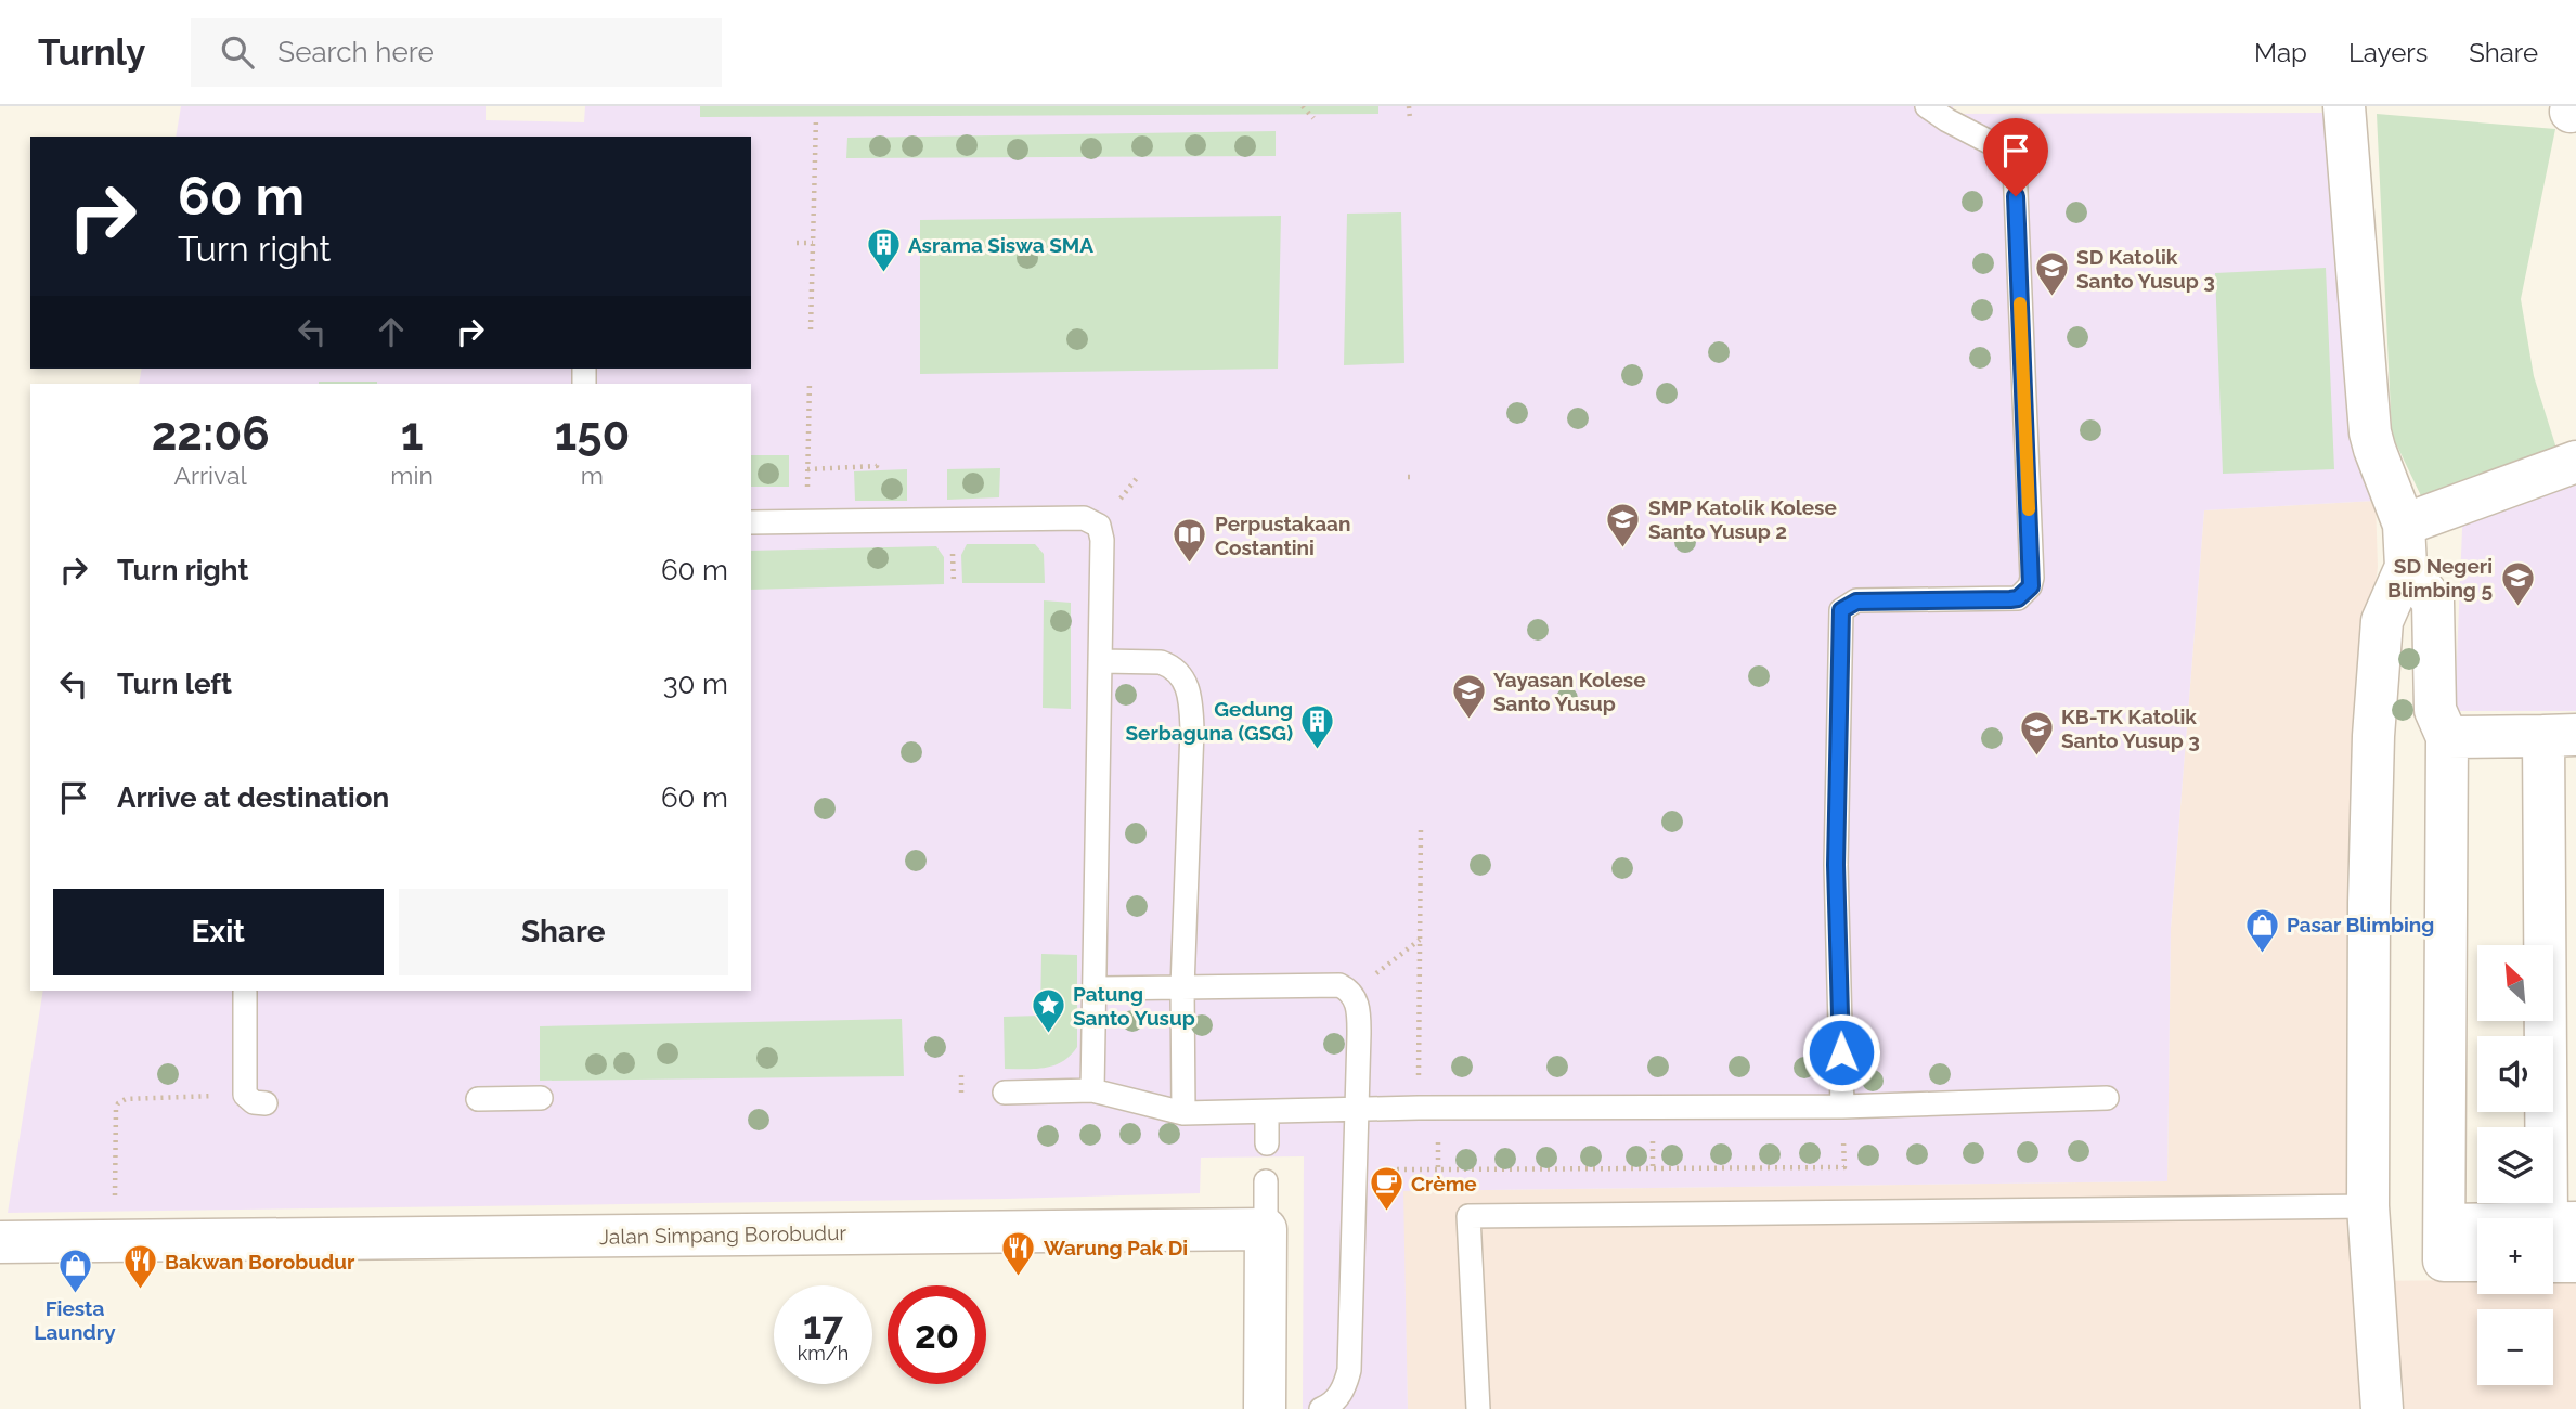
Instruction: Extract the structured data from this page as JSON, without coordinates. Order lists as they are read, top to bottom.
{
  "streets": {
    "street": ["Jalan Simpang Borobudur"]
  },
  "places": {
    "building": ["Asrama Siswa SMA", "Gedung Serbaguna (GSG)"],
    "school or university": [
      "SD Katolik Santo Yusup 3",
      "SMP Katolik Kolese Santo Yusup 2",
      "SD Negeri Blimbing 5",
      "Yayasan Kolese Santo Yusup",
      "KB-TK Katolik Santo Yusup 3"
    ],
    "library": ["Perpustakaan Costantini"],
    "shop": ["Pasar Blimbing", "Fiesta Laundry"],
    "place": ["Patung Santo Yusup"],
    "cafe": ["Crème"],
    "restaurant": ["Warung Pak Di", "Bakwan Borobudur"]
  },
  "north": "top left",
  "page": {
    "header": "Turnly",
    "search": "Search here",
    "nav": ["Map", "Layers", "Share"],
    "turn": ["60 m", "Turn right"],
    "eta": [
      "22:06",
      "Arrival",
      "1",
      "min",
      "150",
      "m"
    ],
    "list": [
      {
        "name": "Turn right",
        "value": "60 m"
      },
      {
        "name": "Turn left",
        "value": "30 m"
      },
      {
        "name": "Arrive at destination",
        "value": "60 m"
      }
    ],
    "buttons": ["Exit", "Share"],
    "map_buttons": ["+", "−"],
    "speed": "17 km/h",
    "limit": "20"
  }
}
